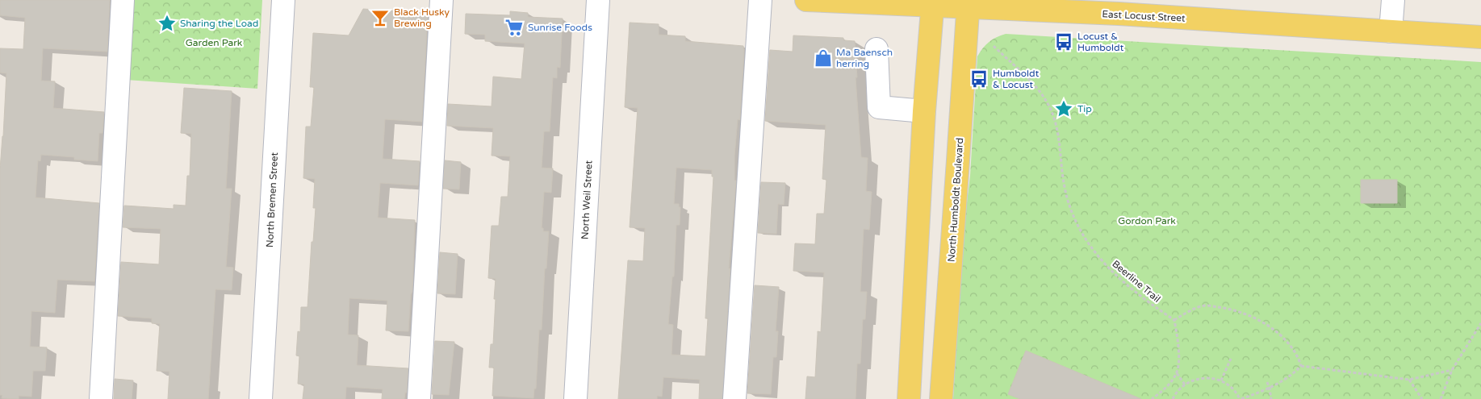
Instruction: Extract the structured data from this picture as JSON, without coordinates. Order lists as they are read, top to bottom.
{
  "streets": {
    "main road": ["East Locust Street", "North Humboldt Boulevard"],
    "street": ["North Bremen Street", "North Weil Street"],
    "path": ["Beerline Trail"]
  },
  "crossings": [
    ["East Locust Street", "North Humboldt Boulevard"]
  ],
  "parks": ["Garden Park", "Gordon Park"],
  "places": {
    "bar": ["Black Husky Brewing"],
    "place": ["Sharing the Load", "Tip"],
    "supermarket": ["Sunrise Foods"],
    "bus stop": ["Locust & Humboldt", "Humboldt & Locust"],
    "shop": ["Ma Baensch herring"]
  }
}
